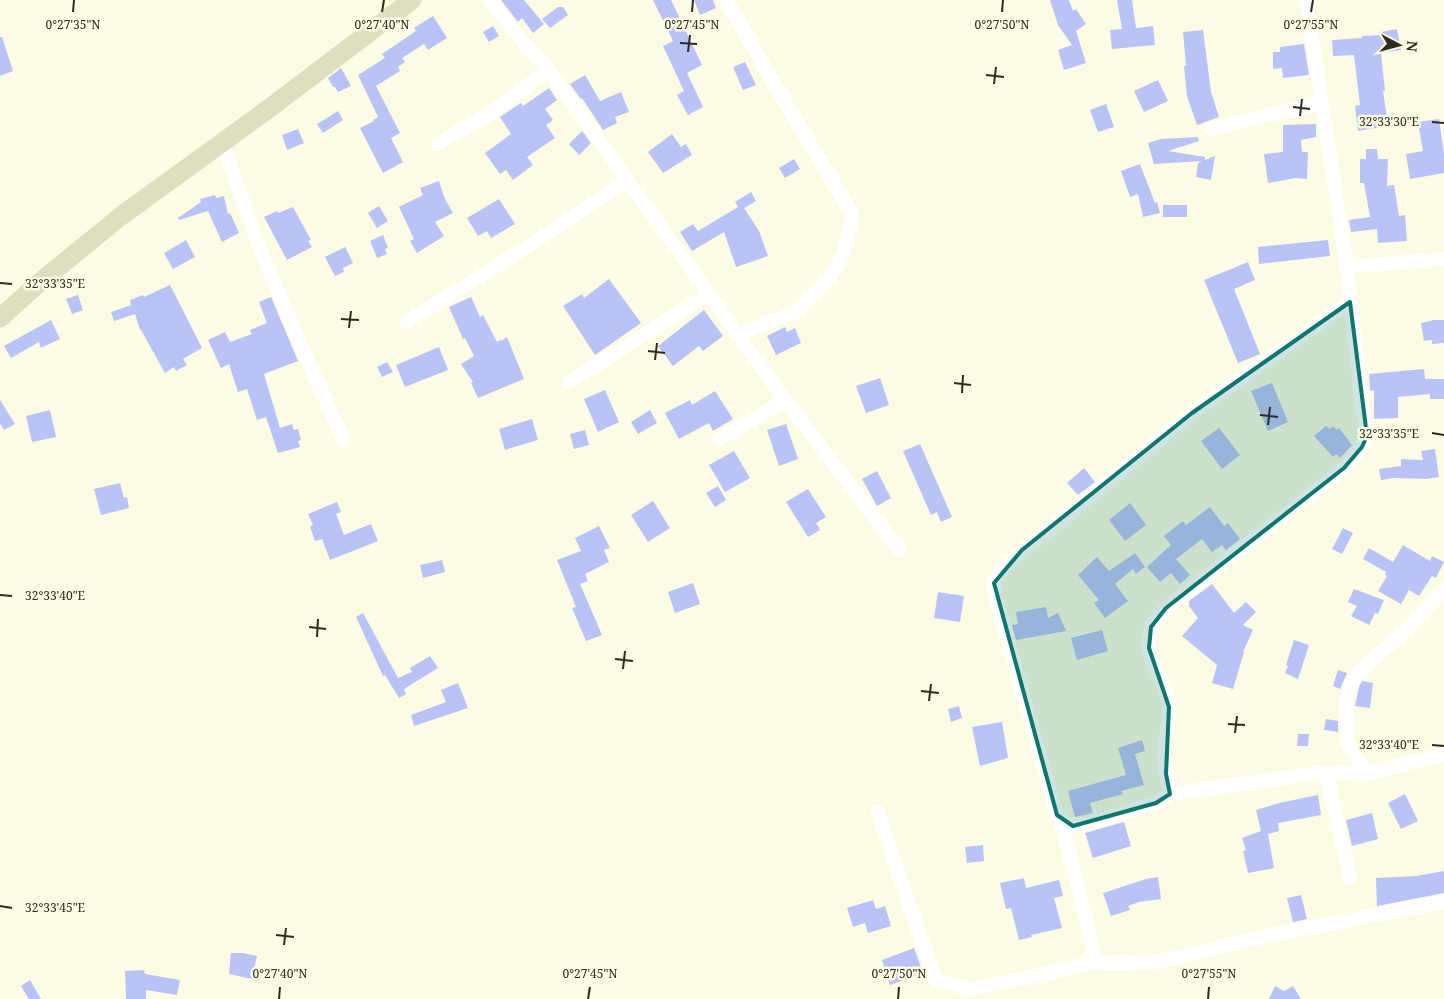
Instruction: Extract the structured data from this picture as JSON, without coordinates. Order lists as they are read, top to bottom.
{
  "north": "right",
  "coordinates": [
    "0°27'35\"N",
    "0°27'40\"N",
    "0°27'45\"N",
    "0°27'50\"N",
    "0°27'55\"N",
    "32°33'30\"E",
    "32°33'35\"E",
    "32°33'40\"E",
    "32°33'45\"E"
  ]
}
